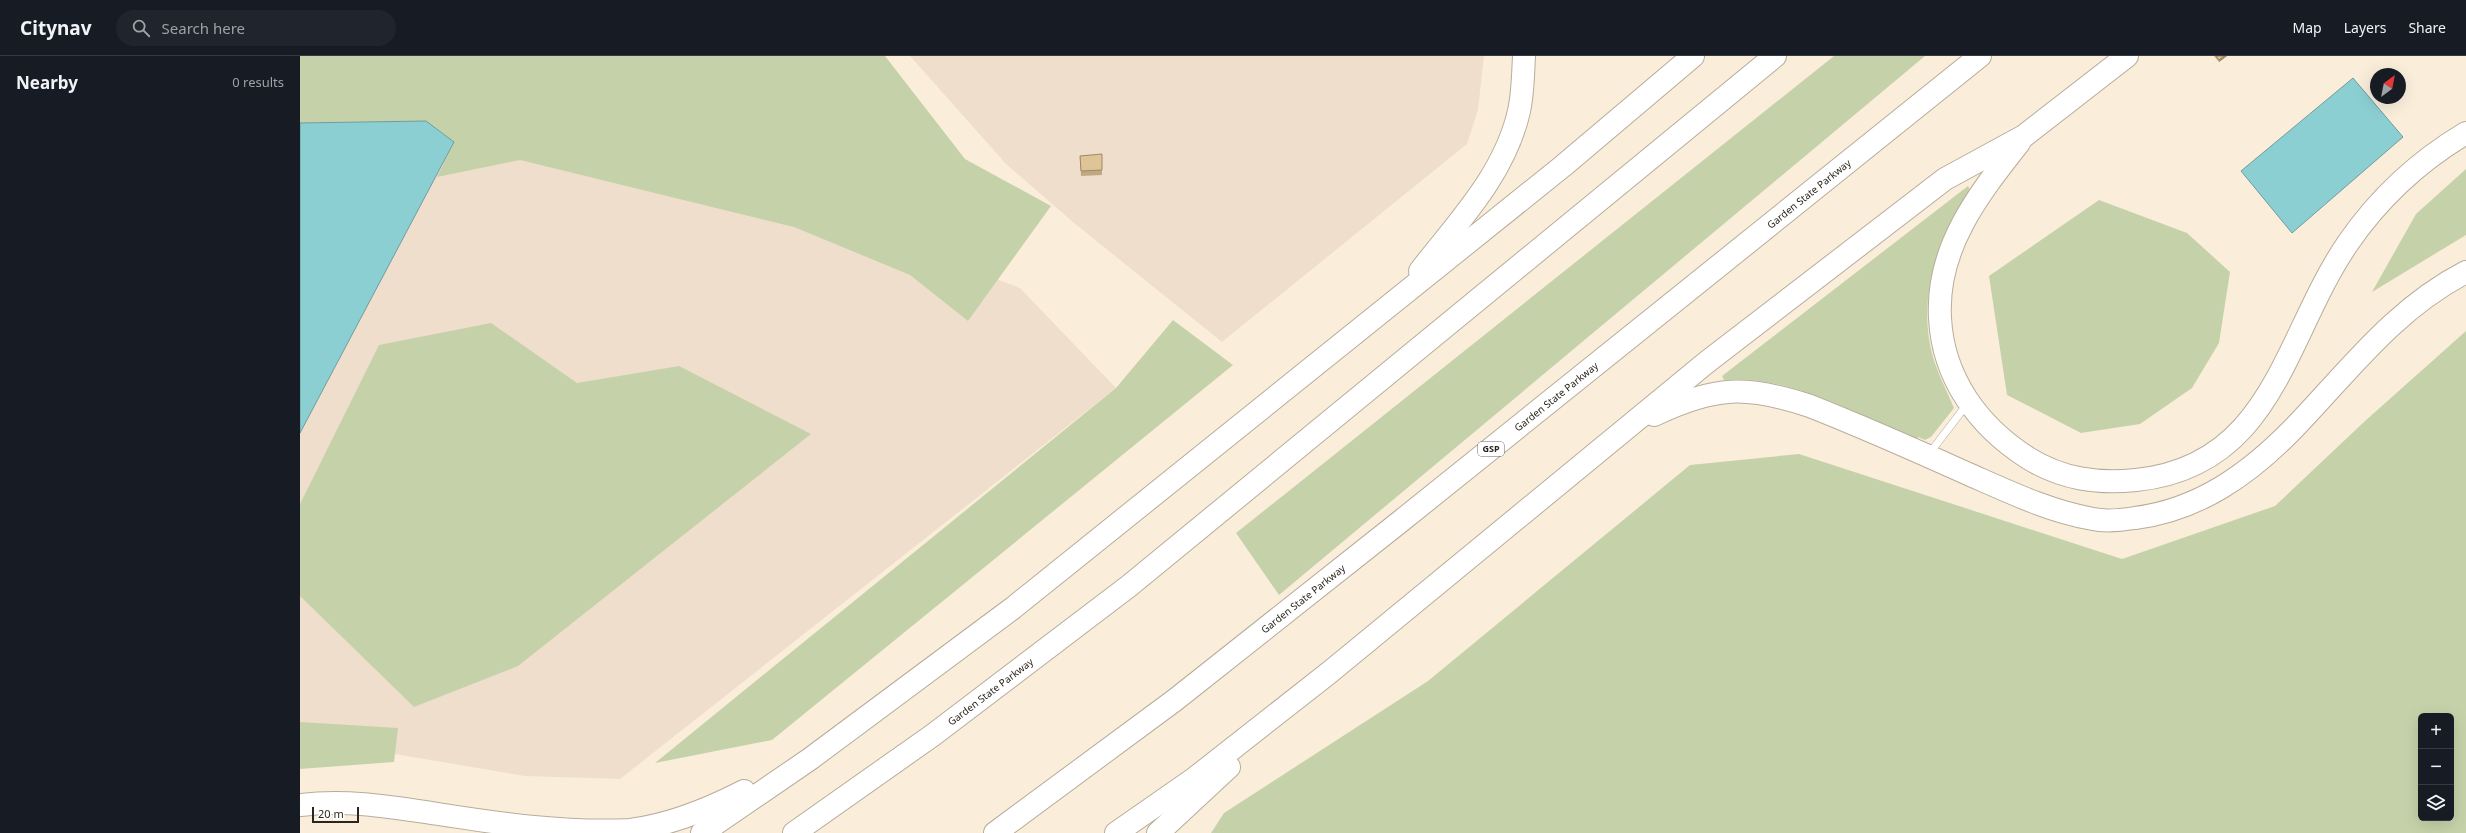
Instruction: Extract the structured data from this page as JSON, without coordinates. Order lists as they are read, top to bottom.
{
  "streets": {
    "highway": ["Garden State Parkway", "GSP"]
  },
  "scale_bar": "20 m",
  "north": "top right",
  "page": {
    "header": "Citynav",
    "search": "Search here",
    "nav": ["Map", "Layers", "Share"],
    "heading": ["Nearby", "0 results"],
    "map_buttons": ["+", "−"],
    "scale": "20 m"
  }
}
